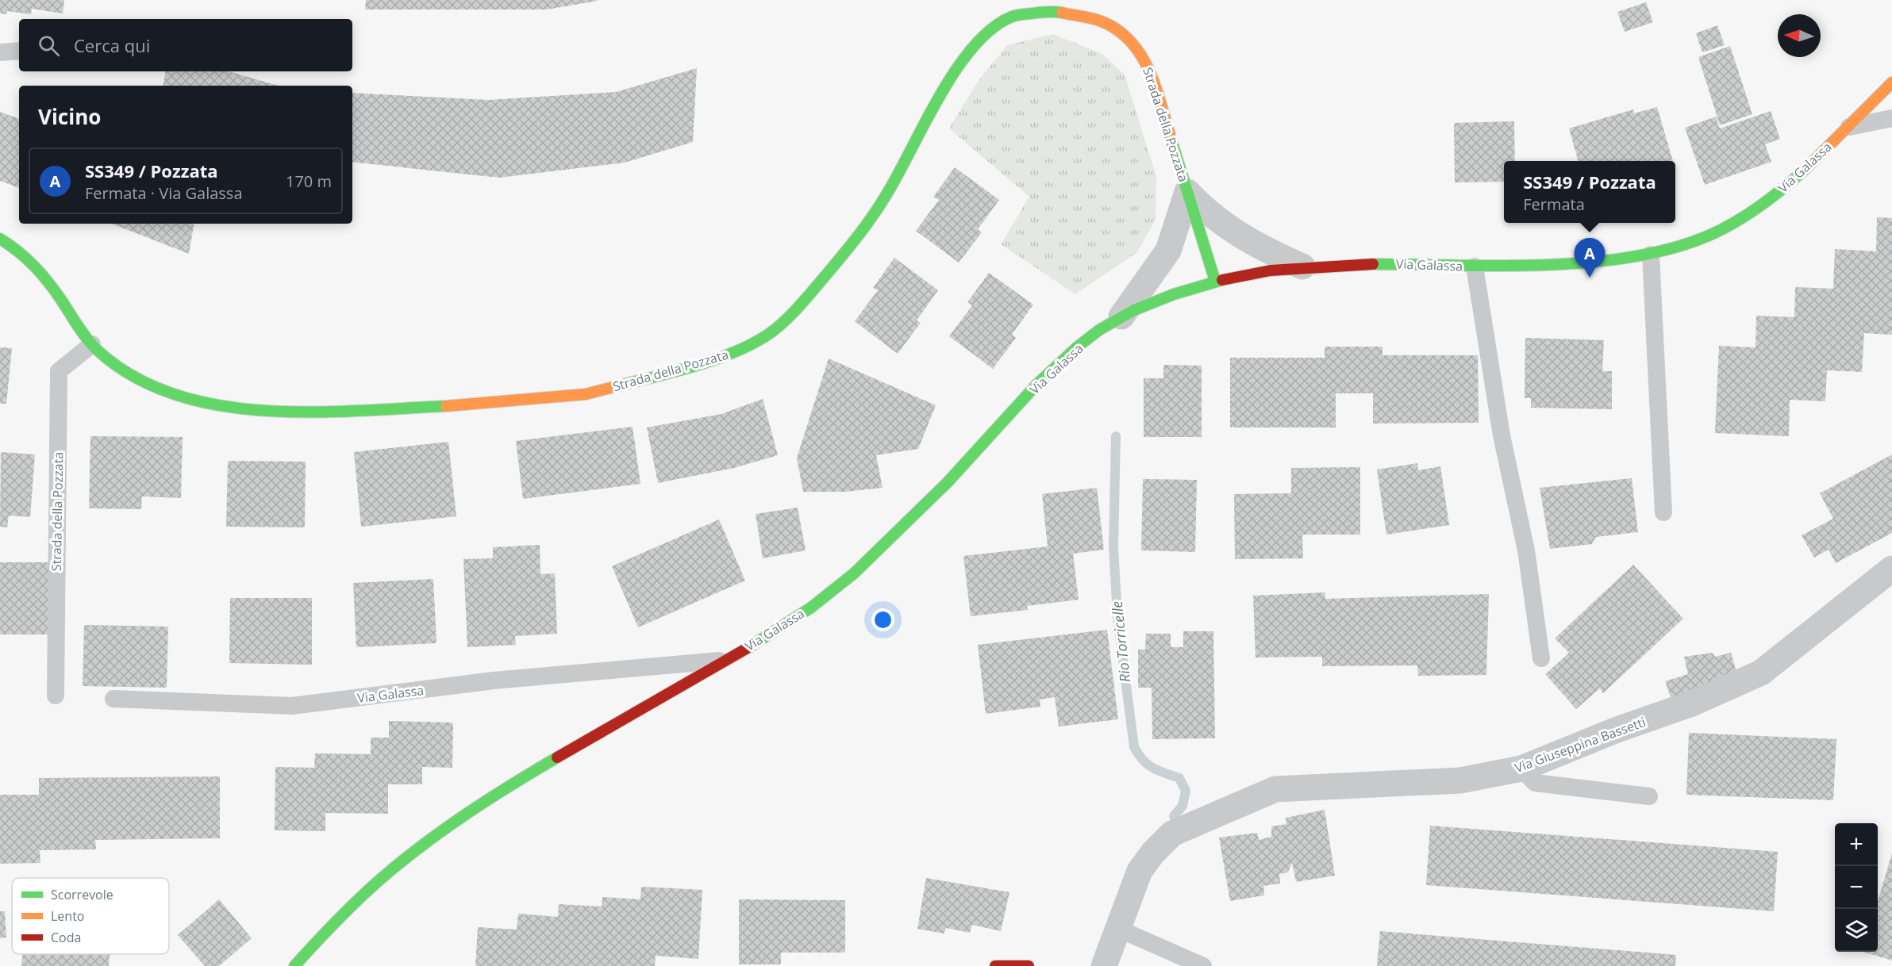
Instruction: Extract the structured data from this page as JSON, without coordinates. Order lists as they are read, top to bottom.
{
  "streets": {
    "main road": ["Strada della Pozzata", "Via Galassa"],
    "street": ["Via Giuseppina Bassetti"]
  },
  "crossings": [
    ["Strada della Pozzata", "Via Galassa"]
  ],
  "water": ["Rio Torricelle"],
  "legend": ["Scorrevole", "Lento", "Coda"],
  "north": "left",
  "page": {
    "search": "Cerca qui",
    "heading": "Vicino",
    "list": [
      {
        "mark": "A",
        "name": "SS349 / Pozzata",
        "note": "Fermata · Via Galassa",
        "value": "170 m"
      }
    ],
    "popup": ["SS349 / Pozzata", "Fermata"],
    "pins": "A",
    "map_buttons": ["+", "−"]
  }
}
